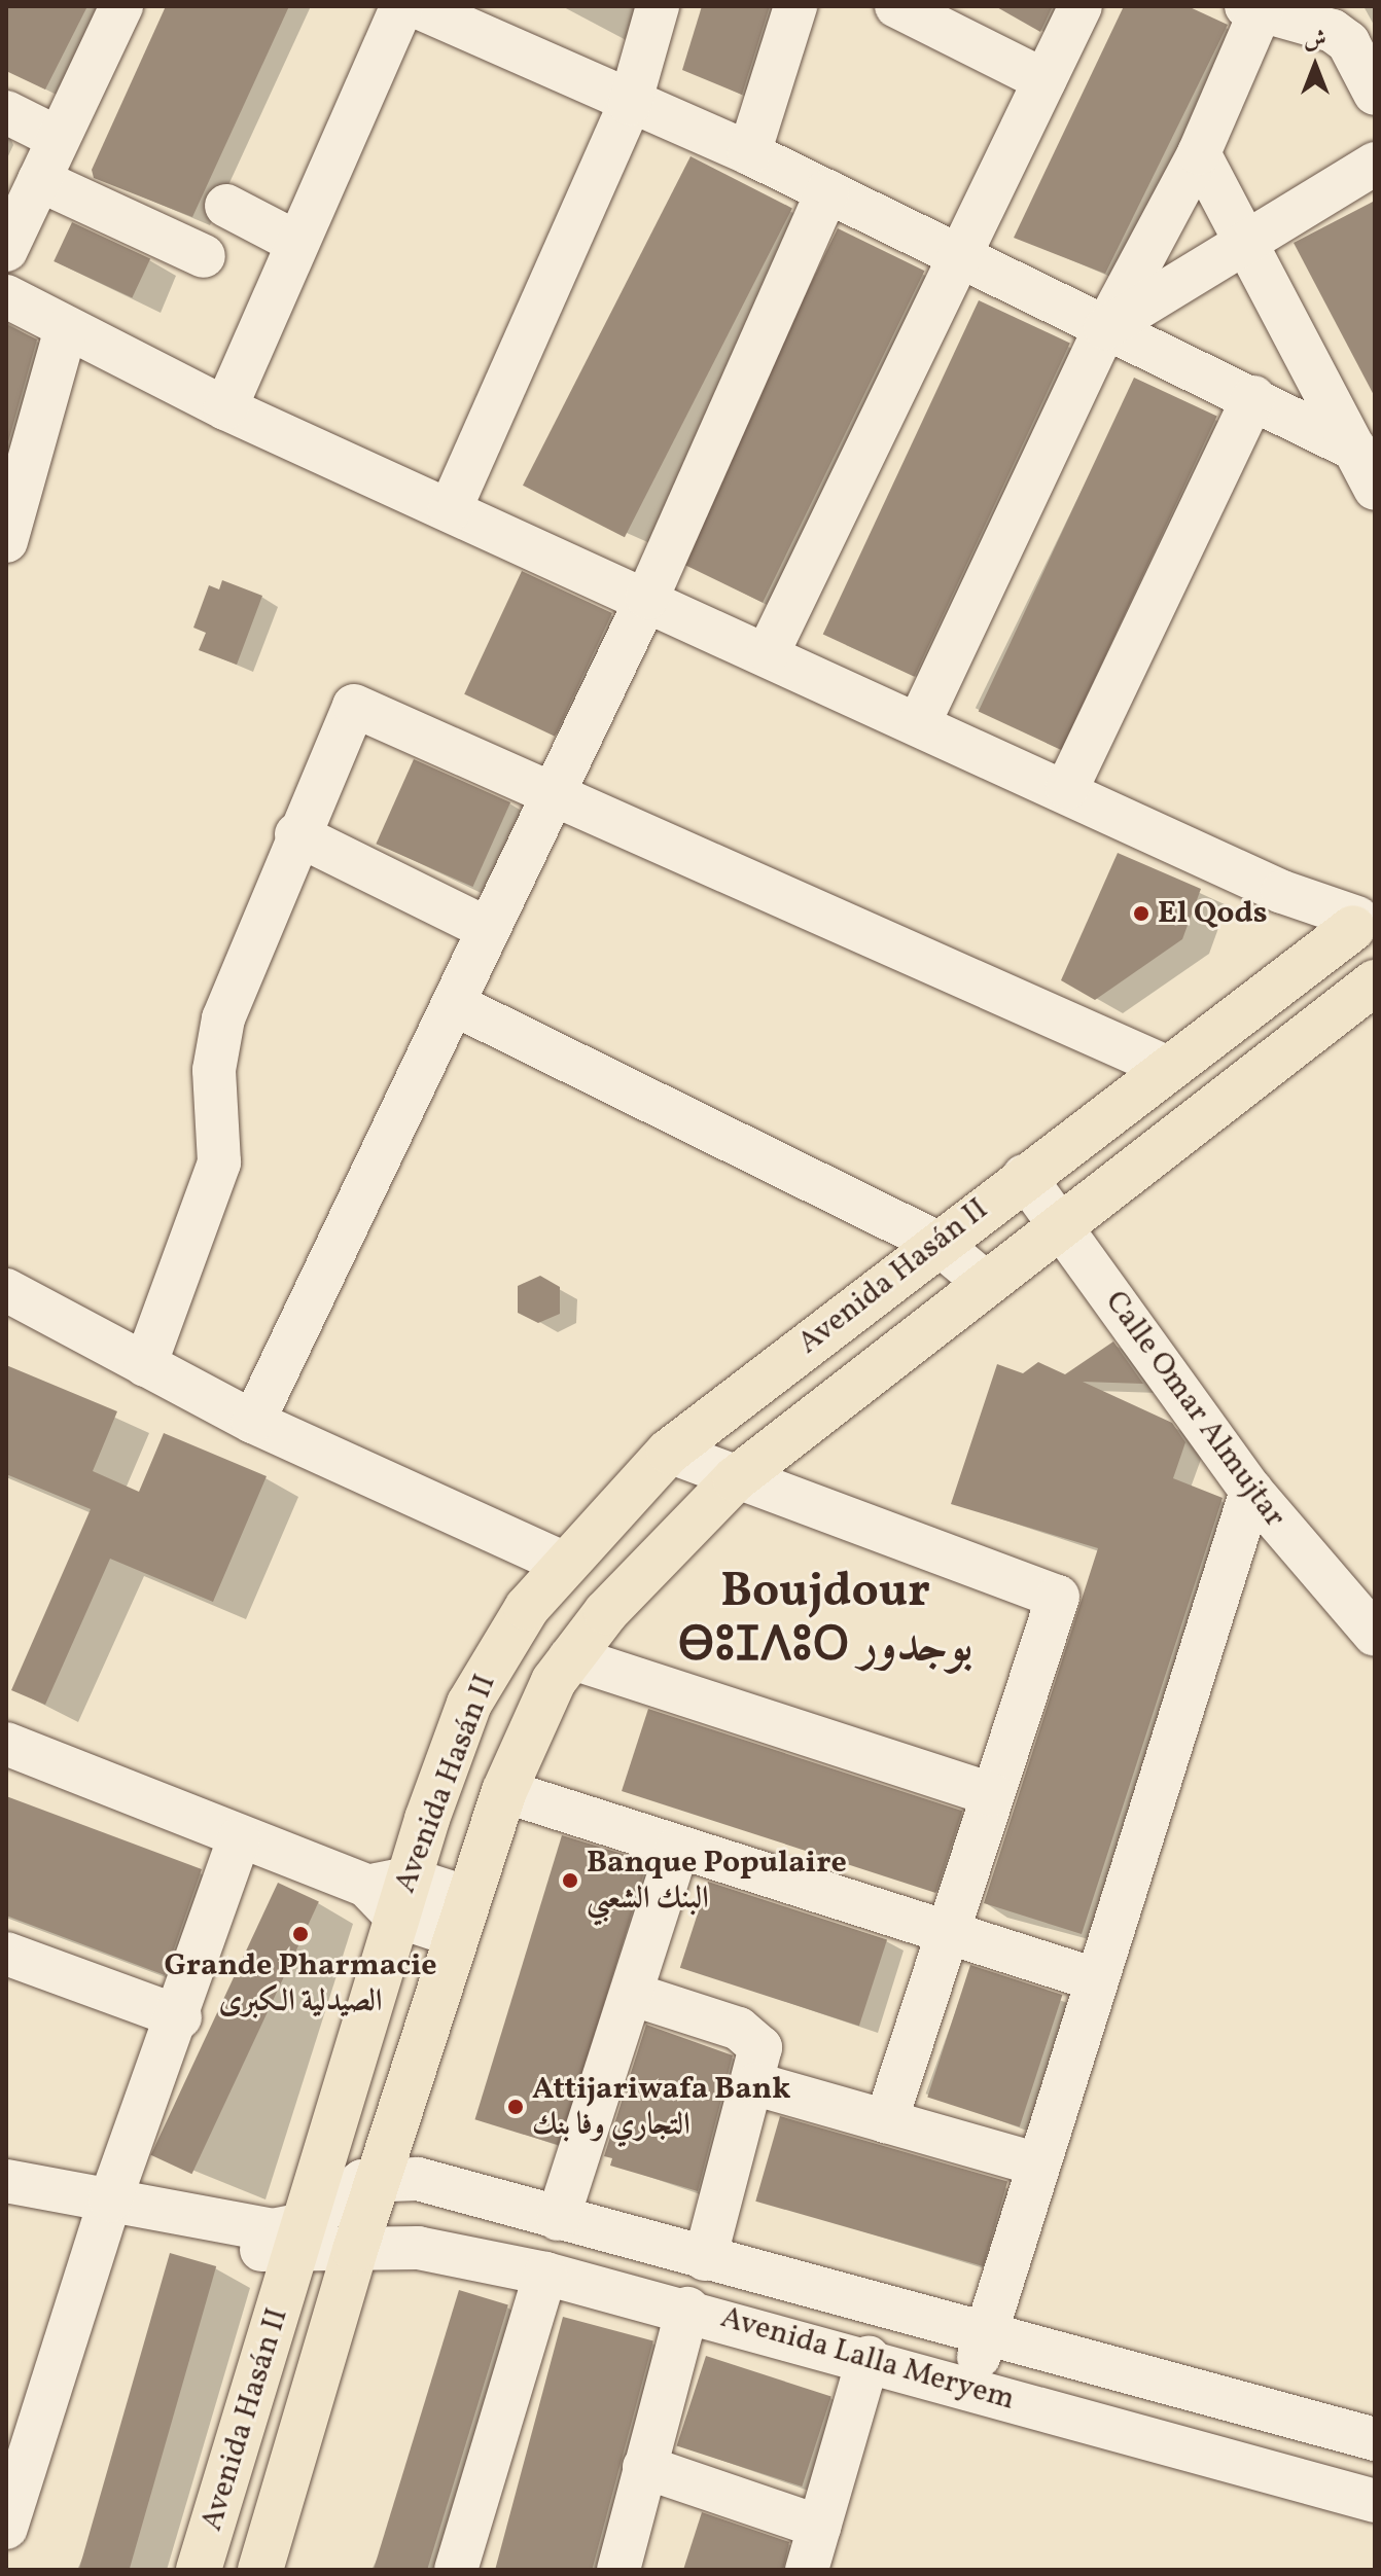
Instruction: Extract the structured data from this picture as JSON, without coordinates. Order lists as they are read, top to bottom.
{
  "streets": {
    "main road": ["Avenida Hasán II"],
    "street": ["Calle Omar Almujtar", "Avenida Lalla Meryem"]
  },
  "crossings": [
    ["Avenida Hasán II", "Calle Omar Almujtar"],
    ["Avenida Hasán II", "Avenida Lalla Meryem"]
  ],
  "districts": ["Boujdour ⴱⵓⵊⴷⵓⵔ بوجدور"],
  "places": [
    "El Qods",
    "Banque Populaire البنك الشعبي",
    "Grande Pharmacie الصيدلية الكبرى",
    "Attijariwafa Bank التجاري وفا بنك"
  ],
  "north": "top"
}
